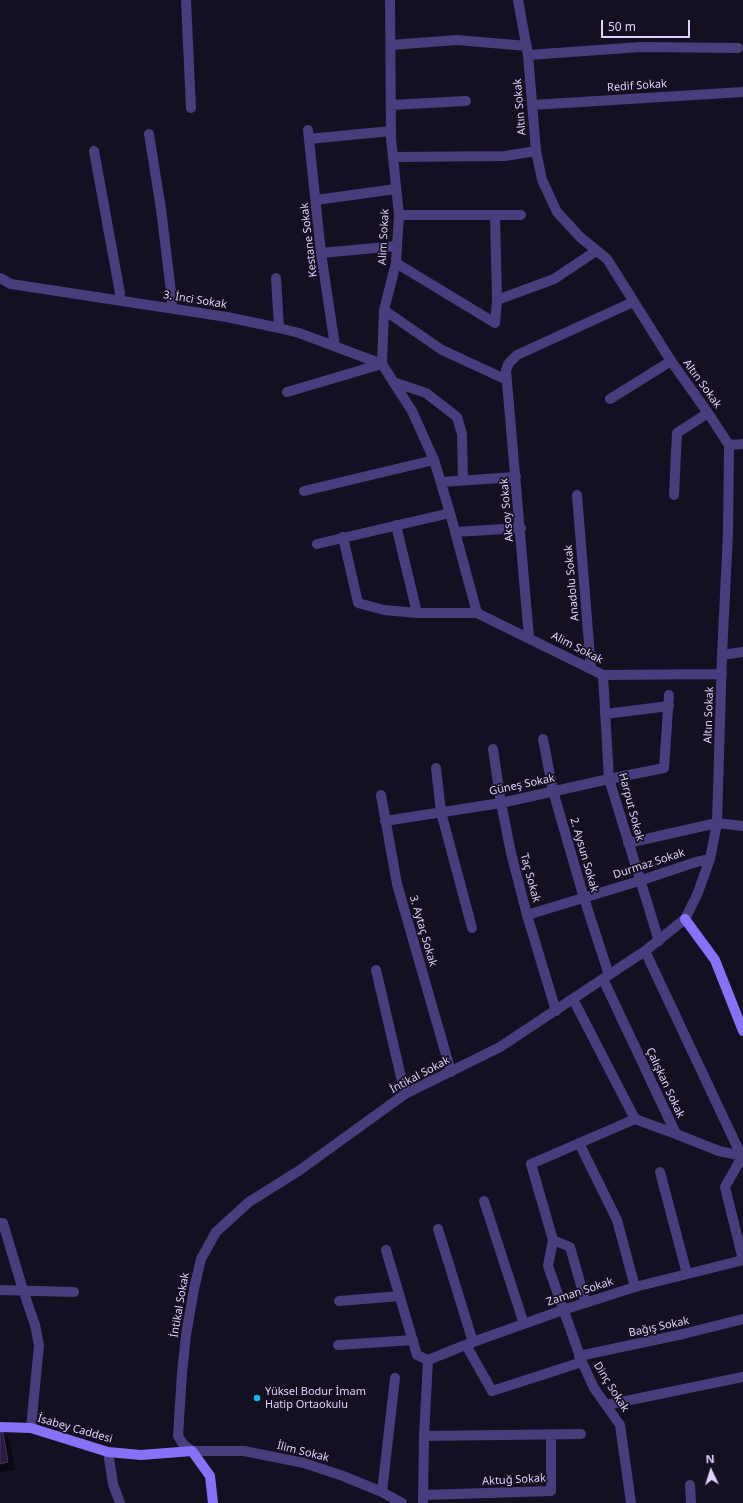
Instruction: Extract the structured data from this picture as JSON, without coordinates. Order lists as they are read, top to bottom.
{
  "streets": {
    "main road": ["İsabey Caddesi"],
    "street": [
      "Redif Sokak",
      "Altın Sokak",
      "Alim Sokak",
      "Kestane Sokak",
      "3. İnci Sokak",
      "Aksoy Sokak",
      "Anadolu Sokak",
      "Güneş Sokak",
      "Harput Sokak",
      "2. Aysun Sokak",
      "Durmaz Sokak",
      "Taç Sokak",
      "3. Aytaç Sokak",
      "İntikal Sokak",
      "Çalışkan Sokak",
      "Zaman Sokak",
      "Bağış Sokak",
      "Dinç Sokak",
      "İlim Sokak",
      "Aktuğ Sokak"
    ]
  },
  "crossings": [
    ["Redif Sokak", "Altın Sokak"],
    ["Altın Sokak", "Alim Sokak"],
    ["Altın Sokak", "Aksoy Sokak"],
    ["Altın Sokak", "İntikal Sokak"],
    ["Alim Sokak", "Kestane Sokak"],
    ["Alim Sokak", "3. İnci Sokak"],
    ["Alim Sokak", "Aksoy Sokak"],
    ["Alim Sokak", "Anadolu Sokak"],
    ["Alim Sokak", "Harput Sokak"],
    ["Kestane Sokak", "3. İnci Sokak"],
    ["Güneş Sokak", "Harput Sokak"],
    ["Güneş Sokak", "2. Aysun Sokak"],
    ["Güneş Sokak", "Taç Sokak"],
    ["Güneş Sokak", "3. Aytaç Sokak"],
    ["Harput Sokak", "Durmaz Sokak"],
    ["Harput Sokak", "İntikal Sokak"],
    ["2. Aysun Sokak", "Durmaz Sokak"],
    ["2. Aysun Sokak", "İntikal Sokak"],
    ["2. Aysun Sokak", "Çalışkan Sokak"],
    ["Durmaz Sokak", "Taç Sokak"],
    ["Durmaz Sokak", "İntikal Sokak"],
    ["Taç Sokak", "İntikal Sokak"],
    ["3. Aytaç Sokak", "İntikal Sokak"],
    ["İntikal Sokak", "Çalışkan Sokak"],
    ["İntikal Sokak", "İsabey Caddesi"],
    ["İntikal Sokak", "İlim Sokak"],
    ["Zaman Sokak", "Bağış Sokak"],
    ["Zaman Sokak", "Dinç Sokak"],
    ["Bağış Sokak", "Dinç Sokak"],
    ["İsabey Caddesi", "İlim Sokak"]
  ],
  "places": ["Yüksel Bodur İmam Hatip Ortaokulu"],
  "scale_bar": "50 m",
  "north": "top"
}
